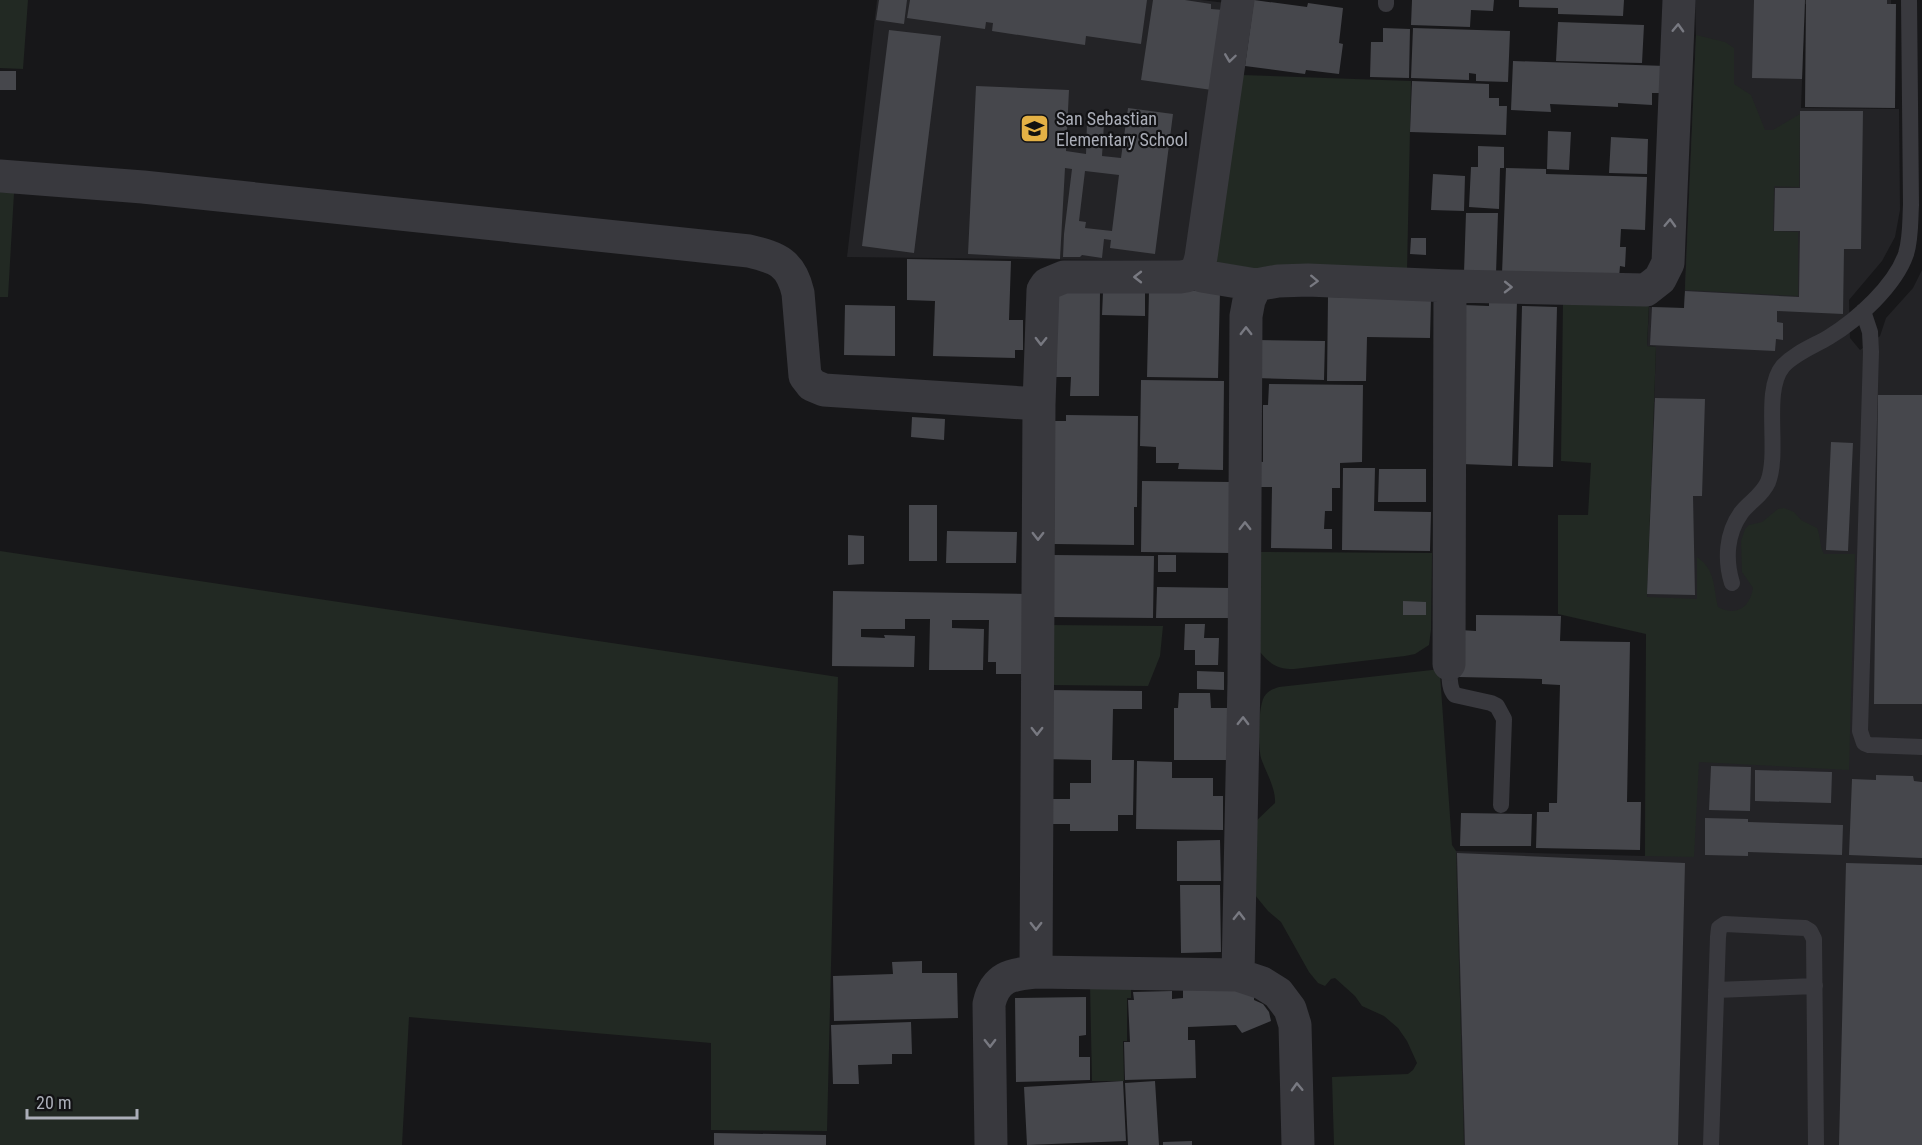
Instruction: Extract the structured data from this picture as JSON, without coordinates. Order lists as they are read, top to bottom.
{
  "places": {
    "school or university": ["San Sebastian Elementary School"]
  },
  "scale_bar": "20 m"
}
